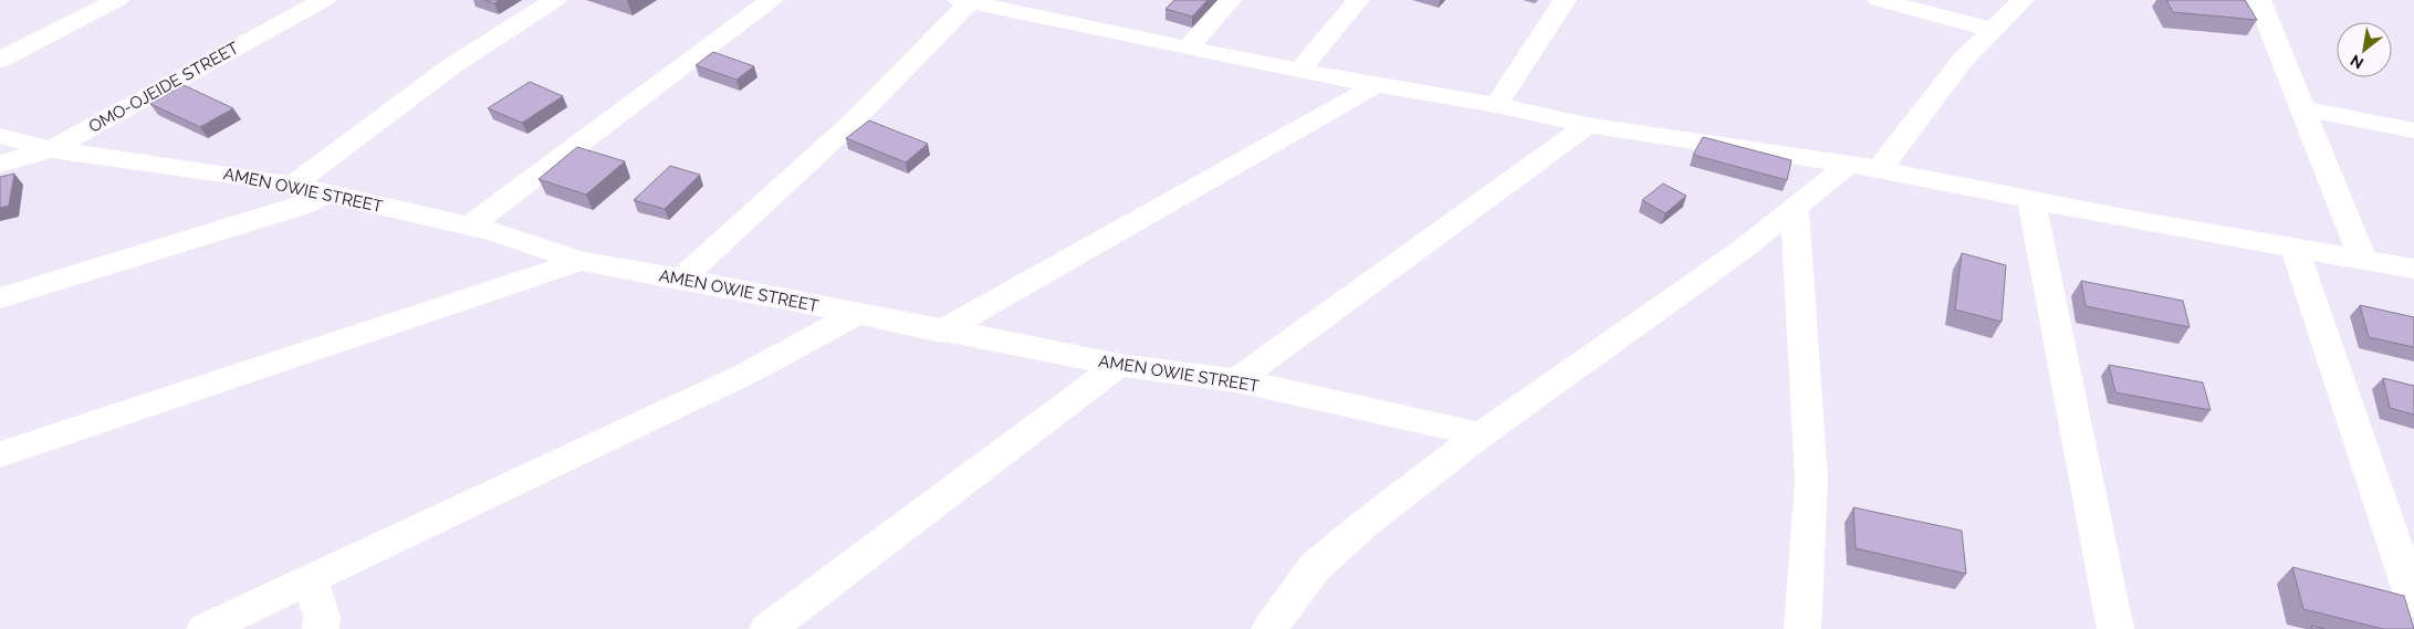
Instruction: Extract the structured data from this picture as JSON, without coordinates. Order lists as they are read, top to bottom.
{
  "streets": {
    "street": ["OMO-OJEIDE STREET", "AMEN OWIE STREET"]
  },
  "crossings": [
    ["OMO-OJEIDE STREET", "AMEN OWIE STREET"]
  ],
  "north": "bottom left"
}
